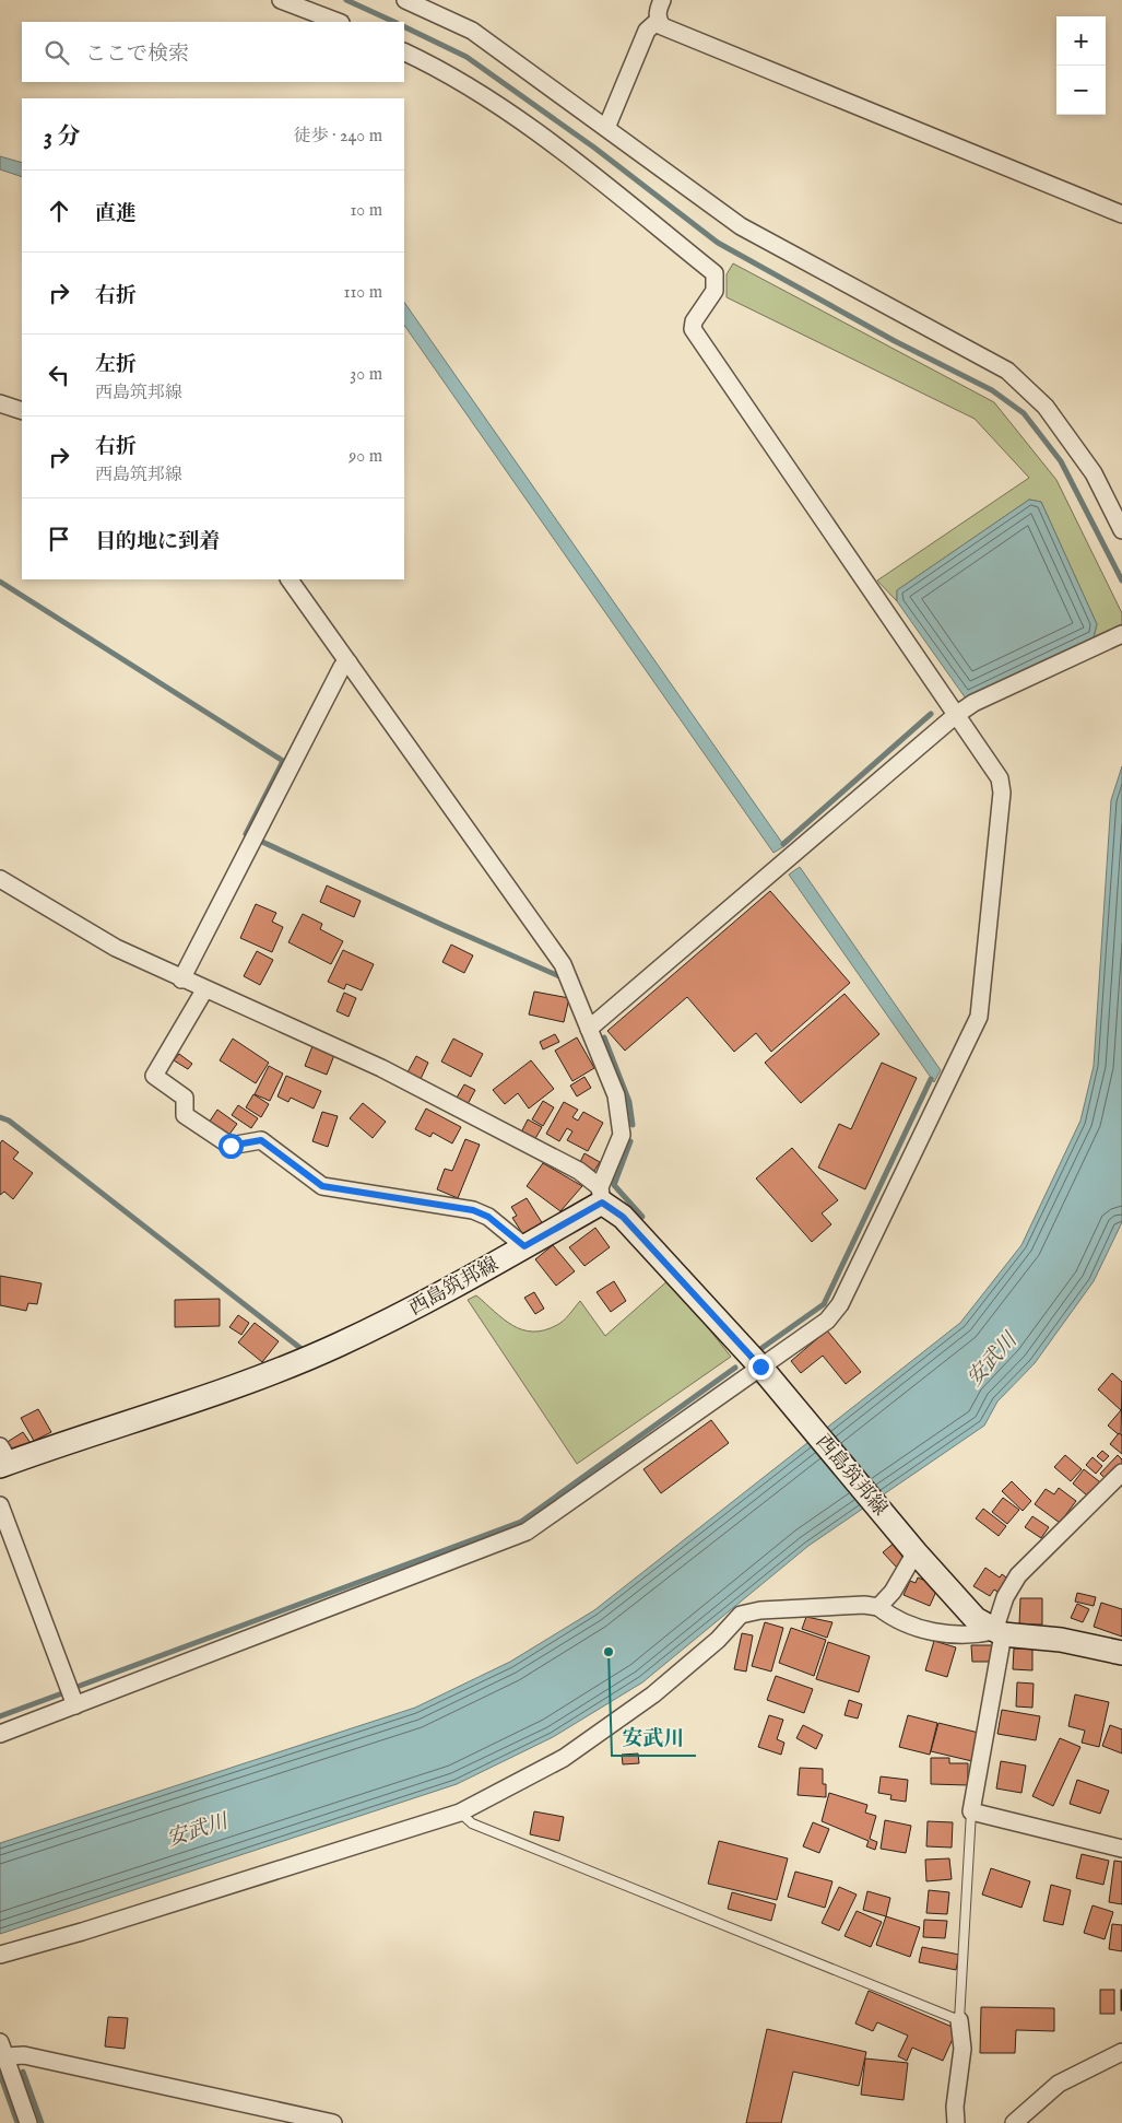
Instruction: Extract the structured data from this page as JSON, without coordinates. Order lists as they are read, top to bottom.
{
  "streets": {
    "main road": ["西島筑邦線"]
  },
  "water": ["安武川"],
  "places": ["安武川"],
  "page": {
    "map_buttons": ["+", "−"],
    "search": "ここで検索",
    "heading": ["3 分", "徒歩 · 240 m"],
    "list": [
      ["直進", "10 m"],
      ["右折", "110 m"],
      ["左折", "西島筑邦線", "30 m"],
      ["右折", "西島筑邦線", "90 m"],
      "目的地に到着"
    ]
  }
}
